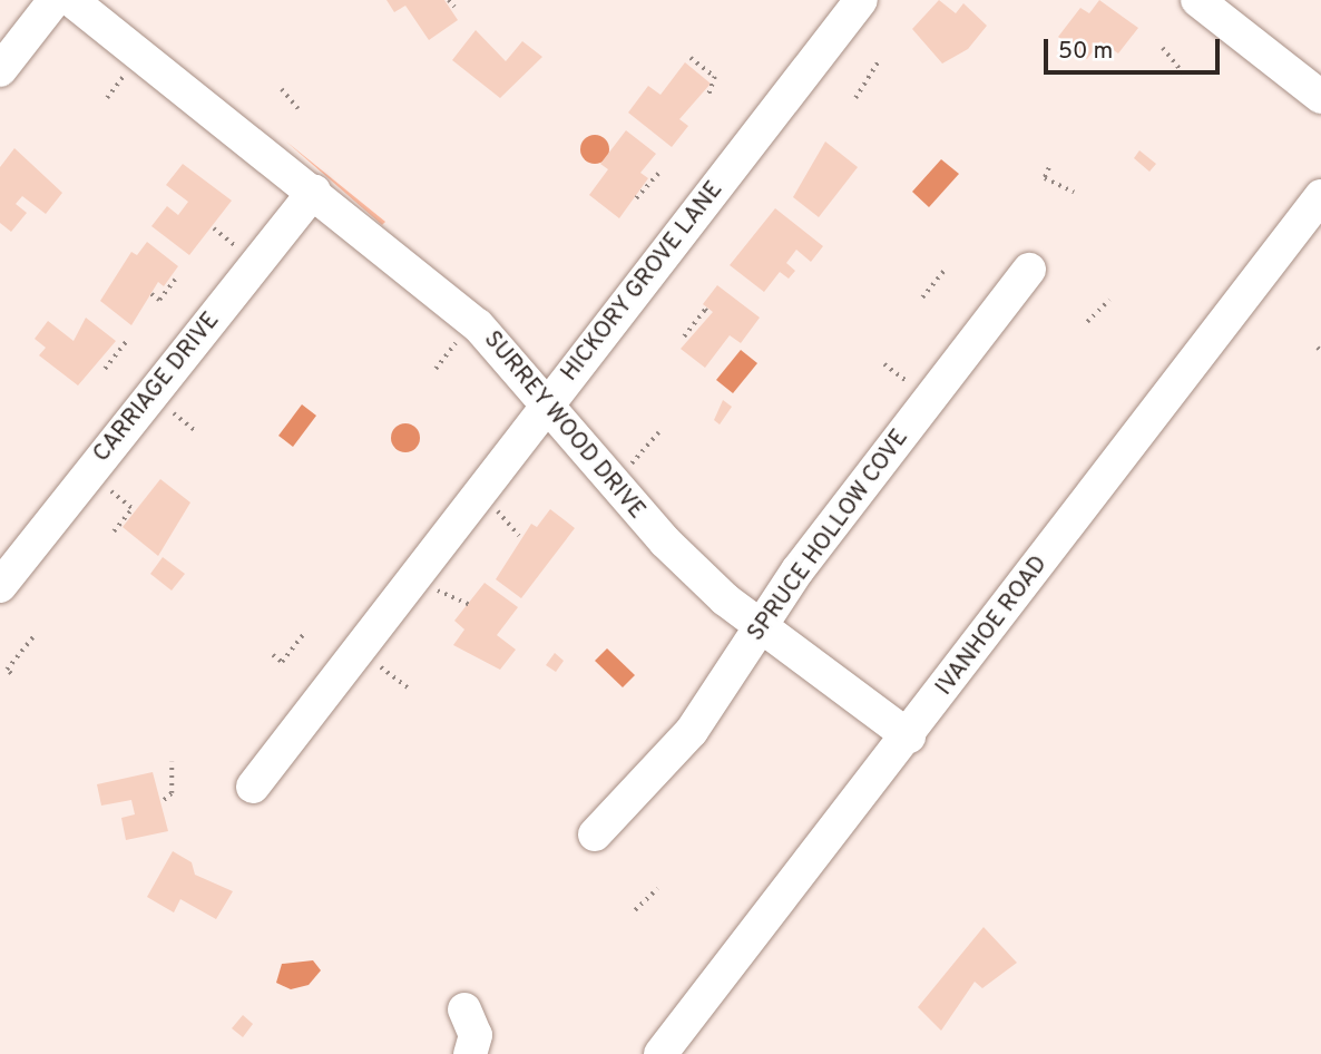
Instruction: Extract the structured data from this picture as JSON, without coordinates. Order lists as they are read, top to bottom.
{
  "streets": {
    "street": [
      "HICKORY GROVE LANE",
      "CARRIAGE DRIVE",
      "SURREY WOOD DRIVE",
      "SPRUCE HOLLOW COVE",
      "IVANHOE ROAD"
    ]
  },
  "crossings": [
    ["HICKORY GROVE LANE", "SURREY WOOD DRIVE"],
    ["CARRIAGE DRIVE", "SURREY WOOD DRIVE"],
    ["SURREY WOOD DRIVE", "SPRUCE HOLLOW COVE"],
    ["SURREY WOOD DRIVE", "IVANHOE ROAD"]
  ],
  "scale_bar": "50 m"
}
